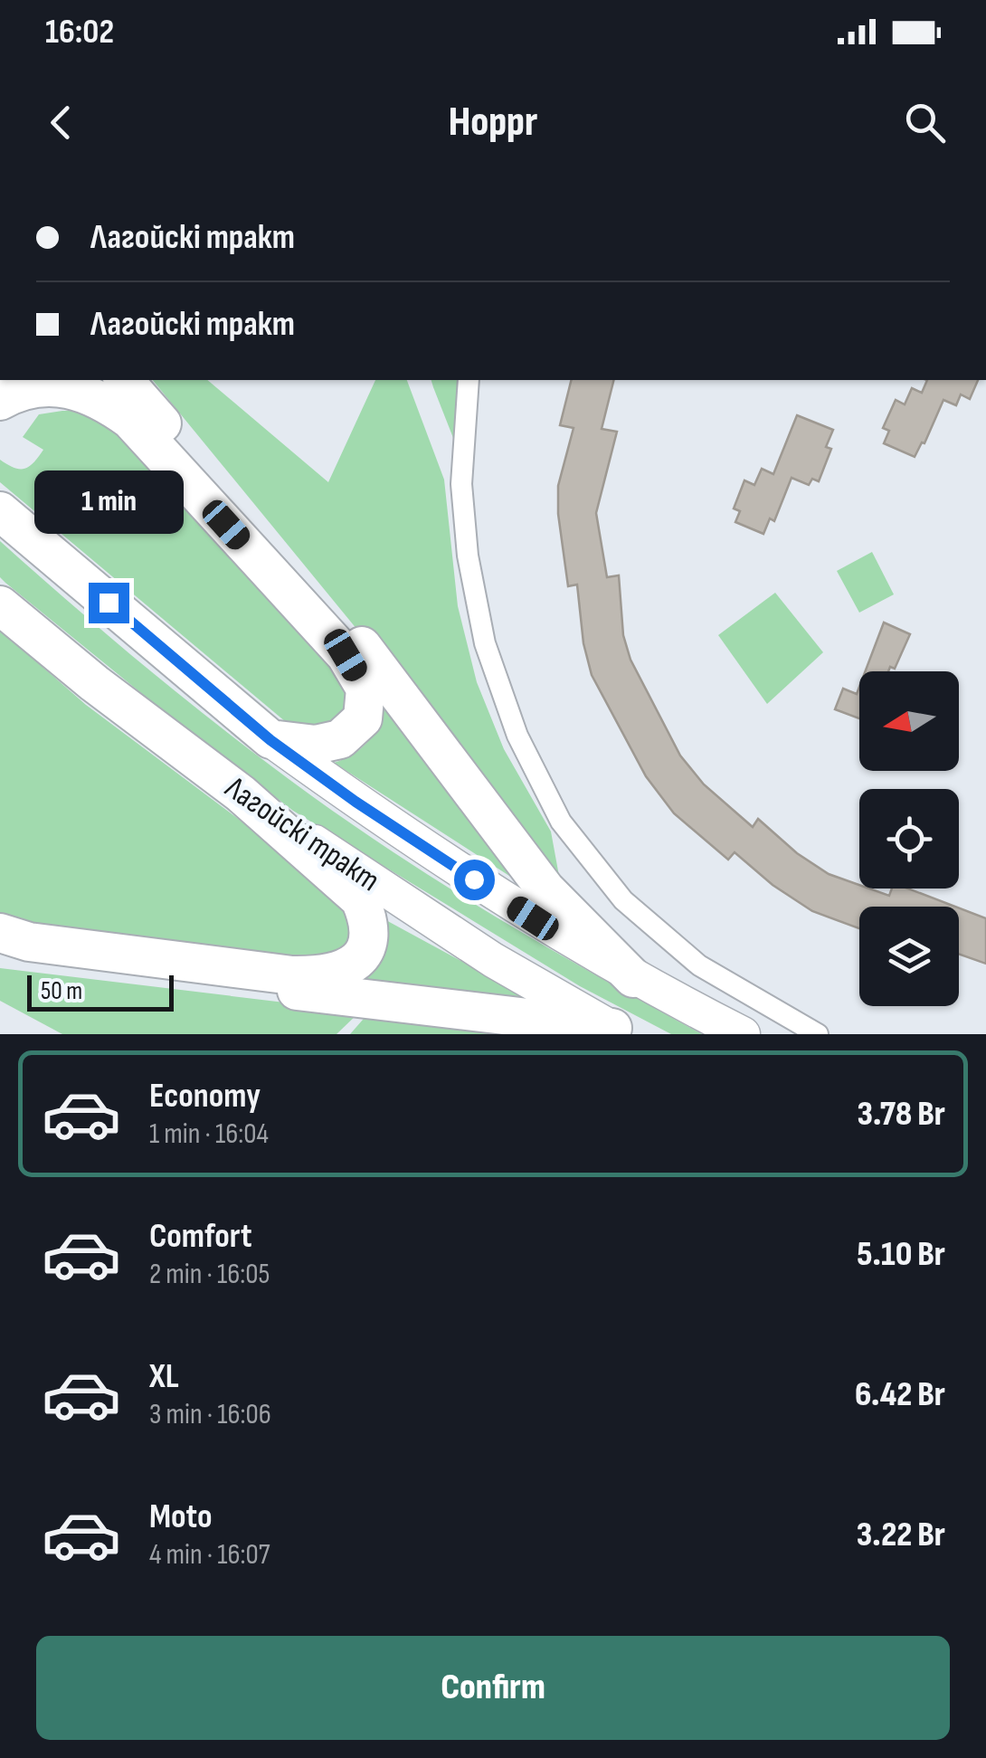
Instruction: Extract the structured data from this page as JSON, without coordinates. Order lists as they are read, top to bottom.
{
  "streets": {
    "highway": ["Лагойскі тракт"]
  },
  "scale_bar": "50 m",
  "north": "left",
  "page": {
    "status": "16:02",
    "header": "Hoppr",
    "banner": ["Лагойскі тракт", "Лагойскі тракт"],
    "bubble": "1 min",
    "scale": "50 m",
    "list": [
      {
        "name": "Economy",
        "note": "1 min · 16:04",
        "value": "3.78 Br"
      },
      {
        "name": "Comfort",
        "note": "2 min · 16:05",
        "value": "5.10 Br"
      },
      {
        "name": "XL",
        "note": "3 min · 16:06",
        "value": "6.42 Br"
      },
      {
        "name": "Moto",
        "note": "4 min · 16:07",
        "value": "3.22 Br"
      }
    ],
    "buttons": "Confirm"
  }
}
